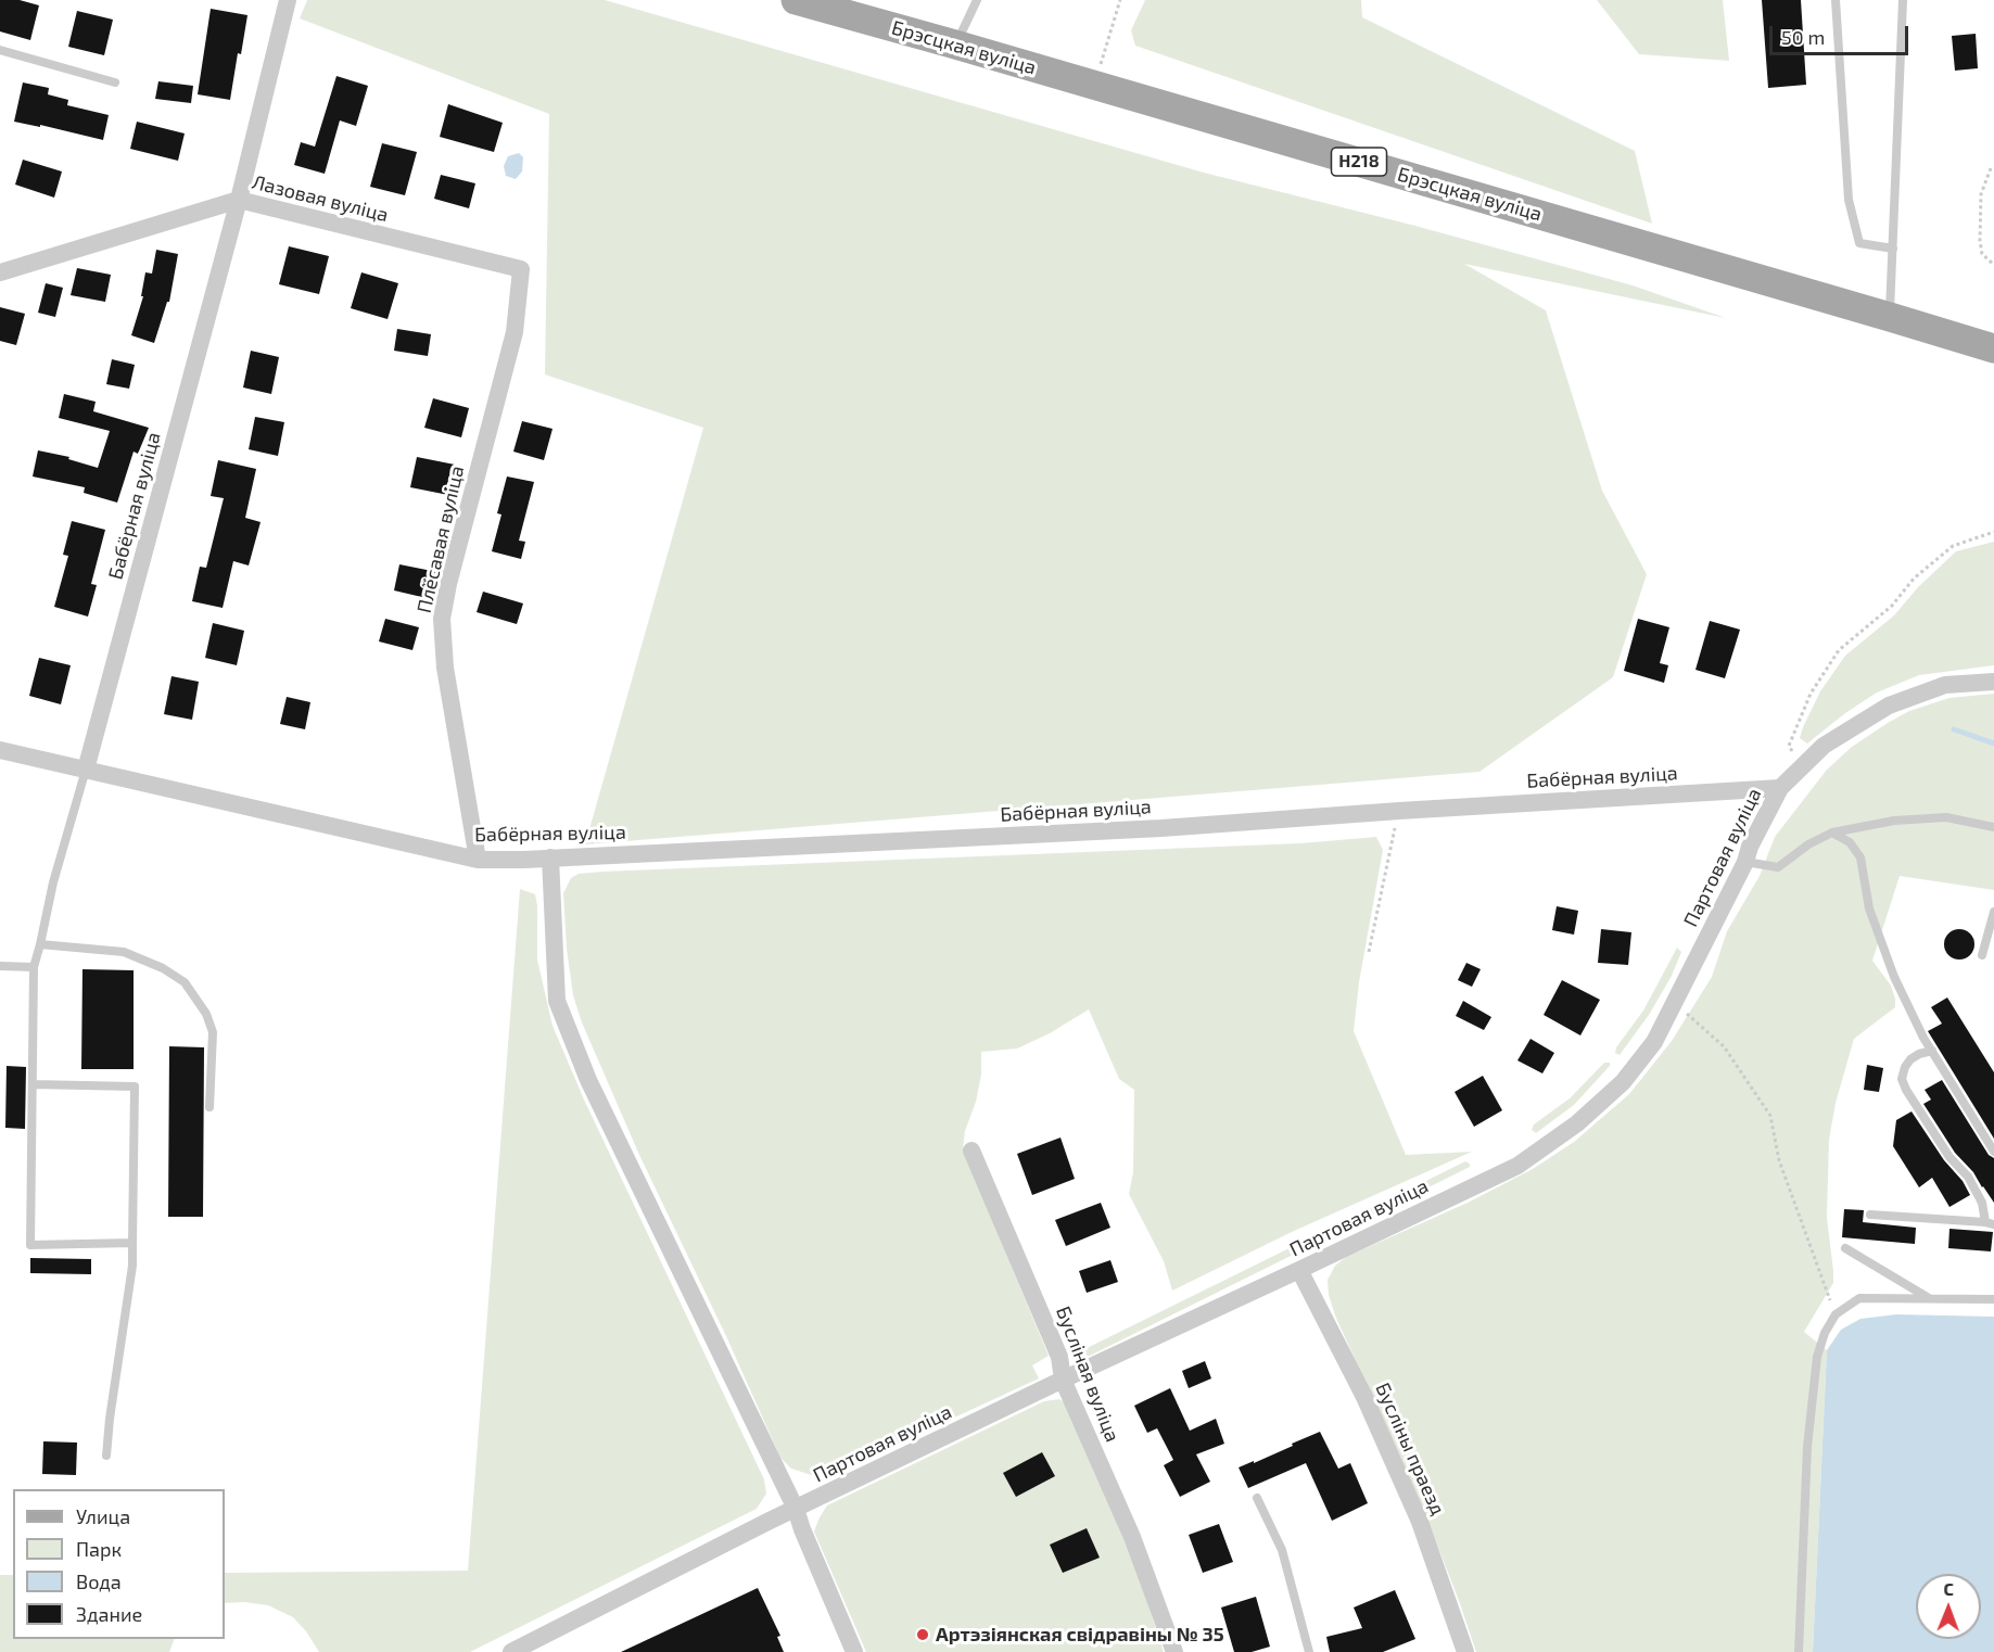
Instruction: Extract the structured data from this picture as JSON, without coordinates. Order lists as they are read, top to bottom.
{
  "streets": {
    "main road": ["Брэсцкая вуліца", "Н218"],
    "street": [
      "Лазовая вуліца",
      "Бабёрная вуліца",
      "Плёсавая вуліца",
      "Партовая вуліца",
      "Бусліная вуліца",
      "Бусліны праезд"
    ]
  },
  "crossings": [
    ["Лазовая вуліца", "Бабёрная вуліца"],
    ["Лазовая вуліца", "Плёсавая вуліца"],
    ["Бабёрная вуліца", "Плёсавая вуліца"],
    ["Бабёрная вуліца", "Партовая вуліца"],
    ["Партовая вуліца", "Бусліная вуліца"],
    ["Партовая вуліца", "Бусліны праезд"]
  ],
  "places": ["Артэзіянская свідравіны № 35"],
  "legend": [
    "Улица",
    "Парк",
    "Вода",
    "Здание"
  ],
  "scale_bar": "50 m",
  "north": "top"
}
